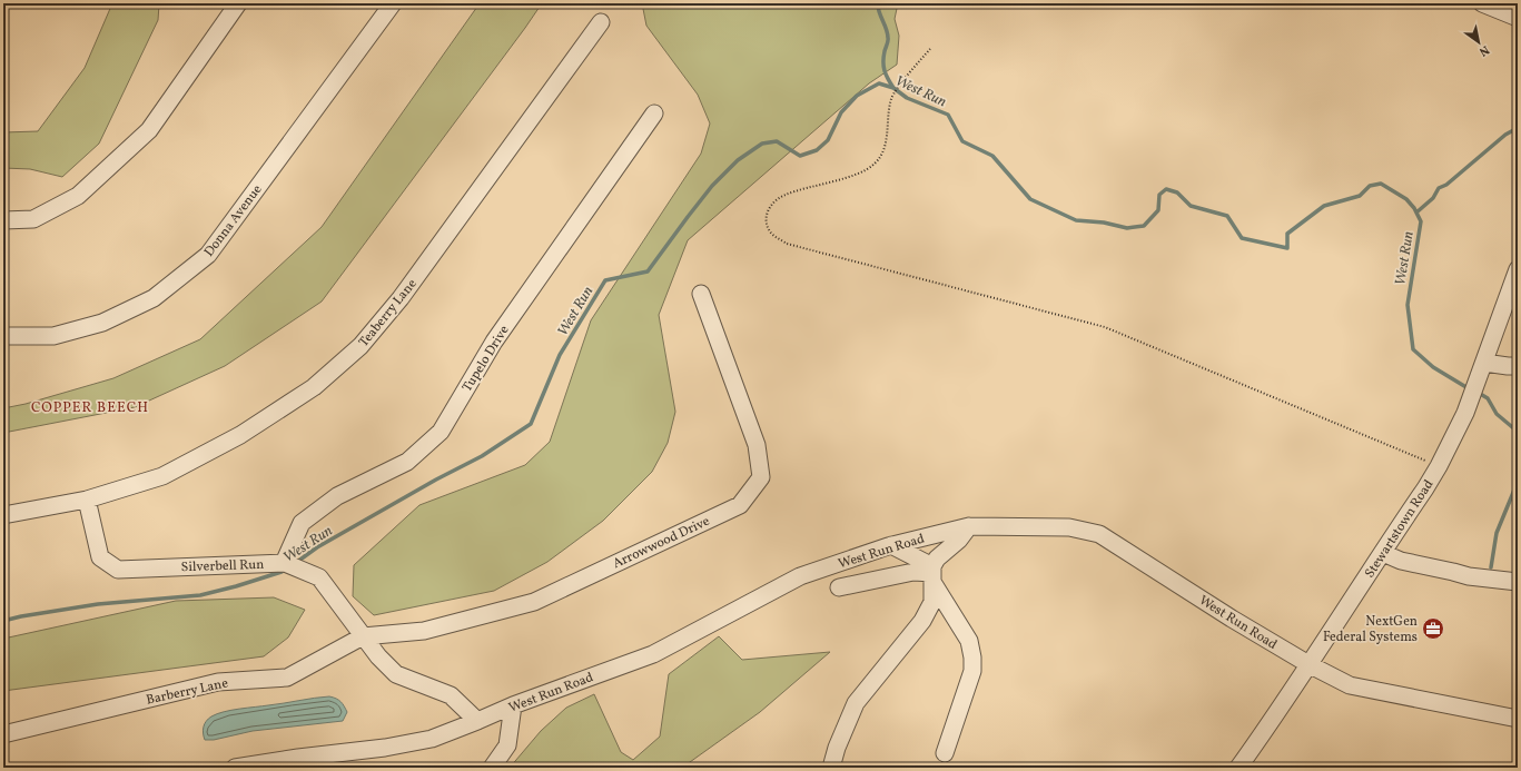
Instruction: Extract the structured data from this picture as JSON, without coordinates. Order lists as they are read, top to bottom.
{
  "streets": {
    "street": [
      "Donna Avenue",
      "Teaberry Lane",
      "Tupelo Drive",
      "Stewartstown Road",
      "Arrowwood Drive",
      "West Run Road",
      "Silverbell Run",
      "Barberry Lane"
    ]
  },
  "crossings": [
    ["Teaberry Lane", "Silverbell Run"],
    ["Tupelo Drive", "Silverbell Run"],
    ["Stewartstown Road", "West Run Road"],
    ["Arrowwood Drive", "Silverbell Run"],
    ["Arrowwood Drive", "Barberry Lane"],
    ["West Run Road", "Silverbell Run"],
    ["Silverbell Run", "Barberry Lane"]
  ],
  "districts": ["COPPER BEECH"],
  "water": ["West Run"],
  "places": {
    "office": ["NextGen Federal Systems"]
  },
  "north": "bottom right"
}
